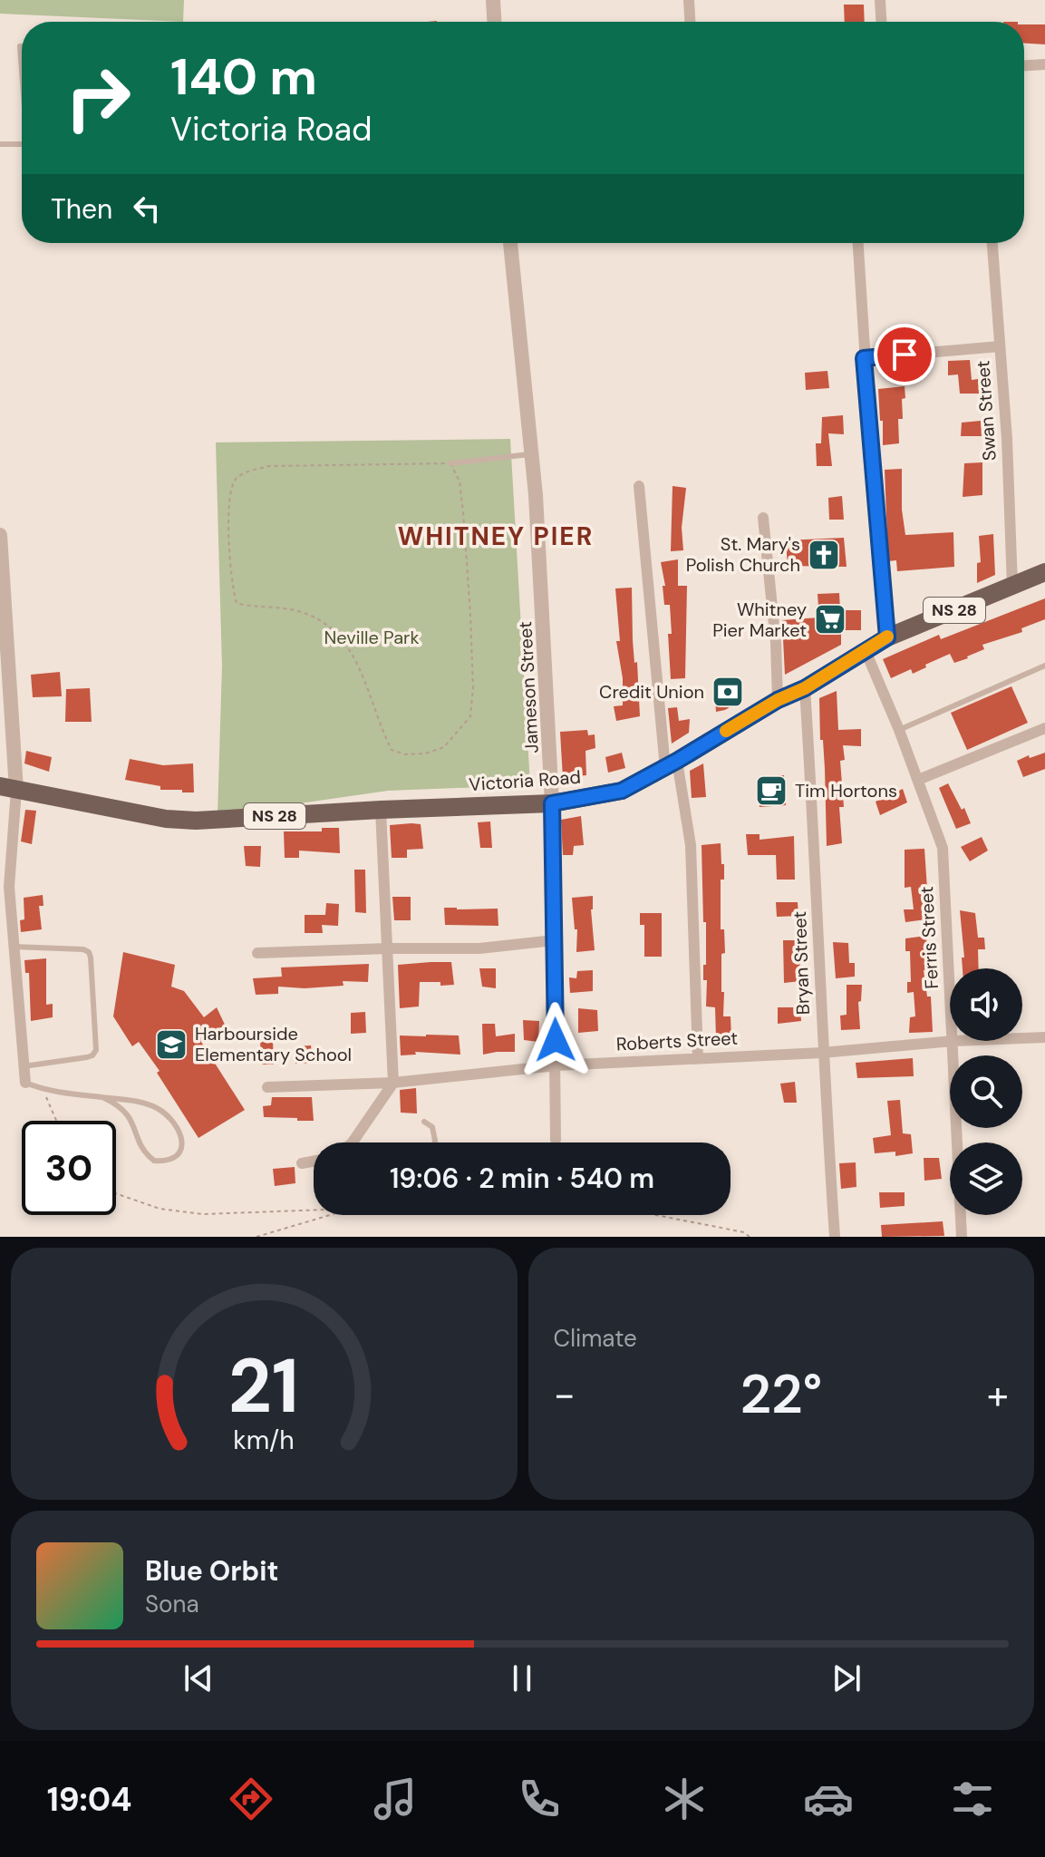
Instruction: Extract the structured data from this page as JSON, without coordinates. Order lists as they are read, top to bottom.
{
  "streets": {
    "main road": ["NS 28", "Victoria Road"],
    "street": [
      "Swan Street",
      "Jameson Street",
      "Ferris Street",
      "Bryan Street",
      "Roberts Street"
    ]
  },
  "crossings": [
    ["Swan Street", "Victoria Road"],
    ["Jameson Street", "Victoria Road"],
    ["Jameson Street", "Roberts Street"],
    ["Victoria Road", "Ferris Street"],
    ["Victoria Road", "Bryan Street"],
    ["Ferris Street", "Roberts Street"],
    ["Bryan Street", "Roberts Street"]
  ],
  "districts": ["WHITNEY PIER"],
  "parks": ["Neville Park"],
  "places": {
    "church": ["St. Mary's Polish Church"],
    "supermarket": ["Whitney Pier Market"],
    "bank": ["Credit Union"],
    "cafe": ["Tim Hortons"],
    "school or university": ["Harbourside Elementary School"]
  },
  "page": {
    "turn": ["140 m", "Victoria Road"],
    "then": "Then",
    "limit": "30",
    "trip": "19:06 · 2 min · 540 m",
    "tile": "Climate",
    "heat": ["−", "22°", "+"],
    "song": ["Blue Orbit", "Sona"],
    "tabs": "19:04",
    "gauge": ["21", "km/h"]
  }
}
